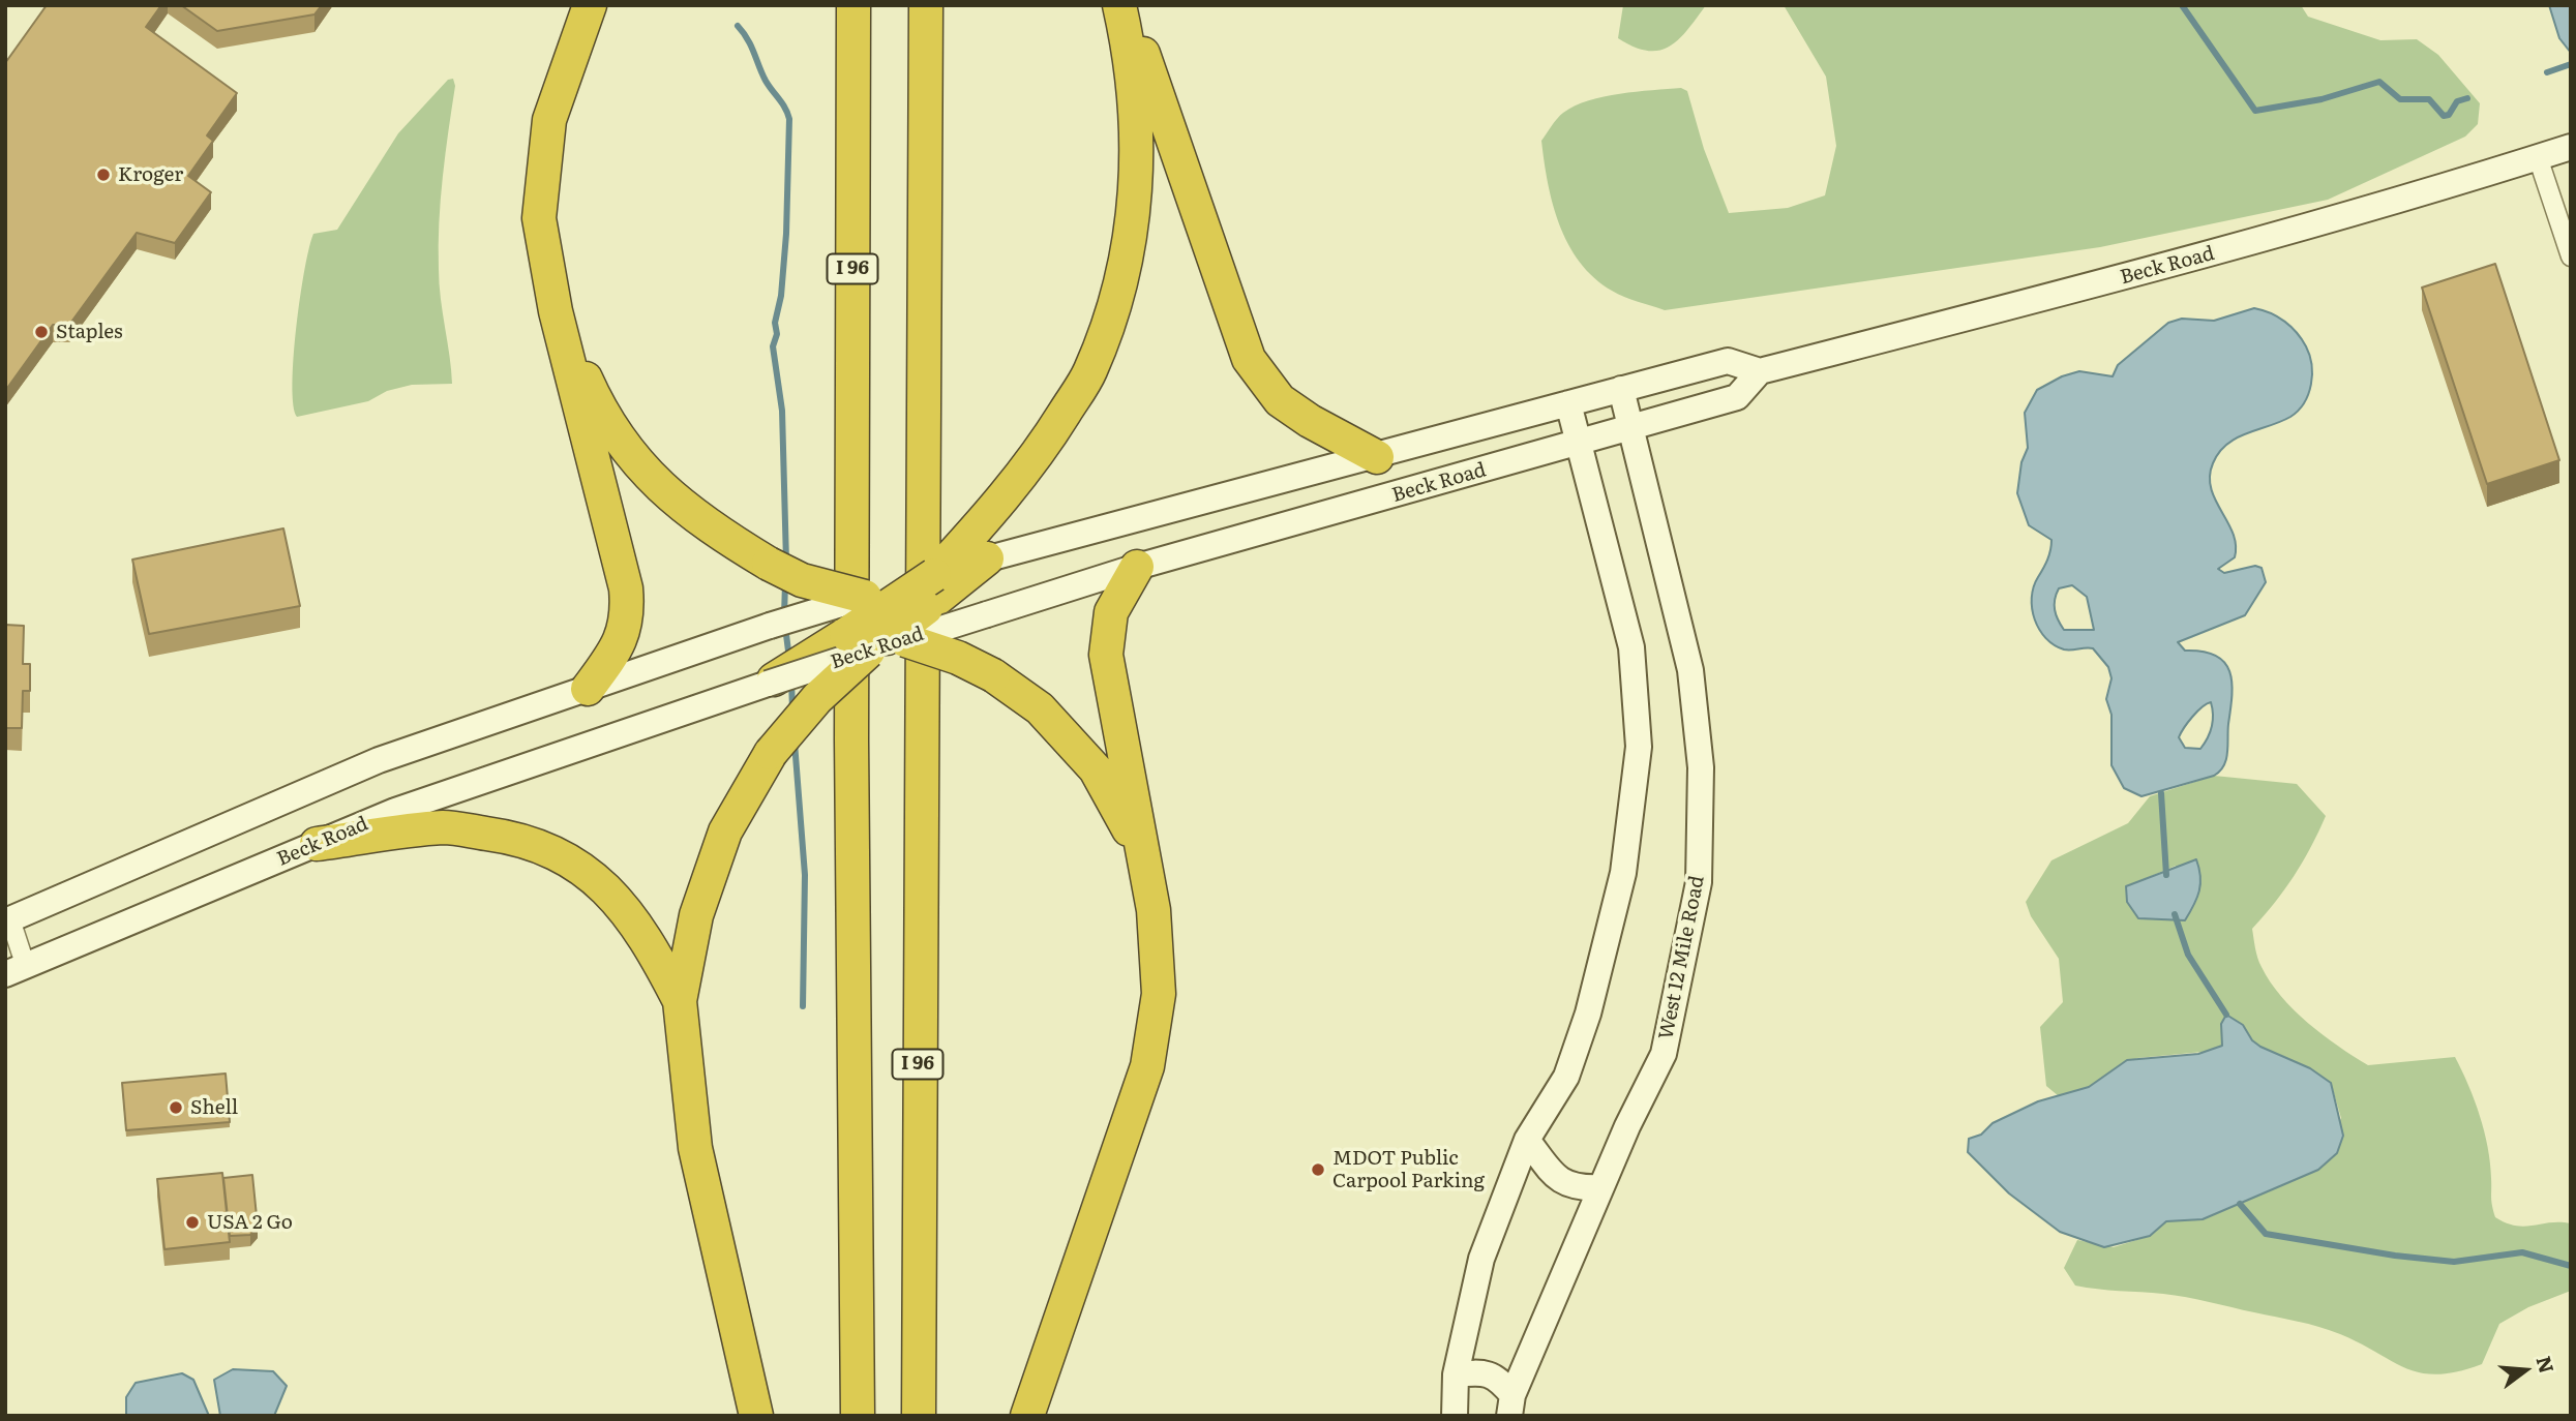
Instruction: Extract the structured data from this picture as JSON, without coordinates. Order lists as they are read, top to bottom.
{
  "streets": {
    "highway": ["I 96"],
    "main road": ["Beck Road", "West 12 Mile Road"]
  },
  "crossings": [
    ["Beck Road", "West 12 Mile Road"]
  ],
  "places": [
    "Kroger",
    "Staples",
    "Shell",
    "MDOT Public Carpool Parking",
    "USA 2 Go"
  ],
  "north": "right"
}
